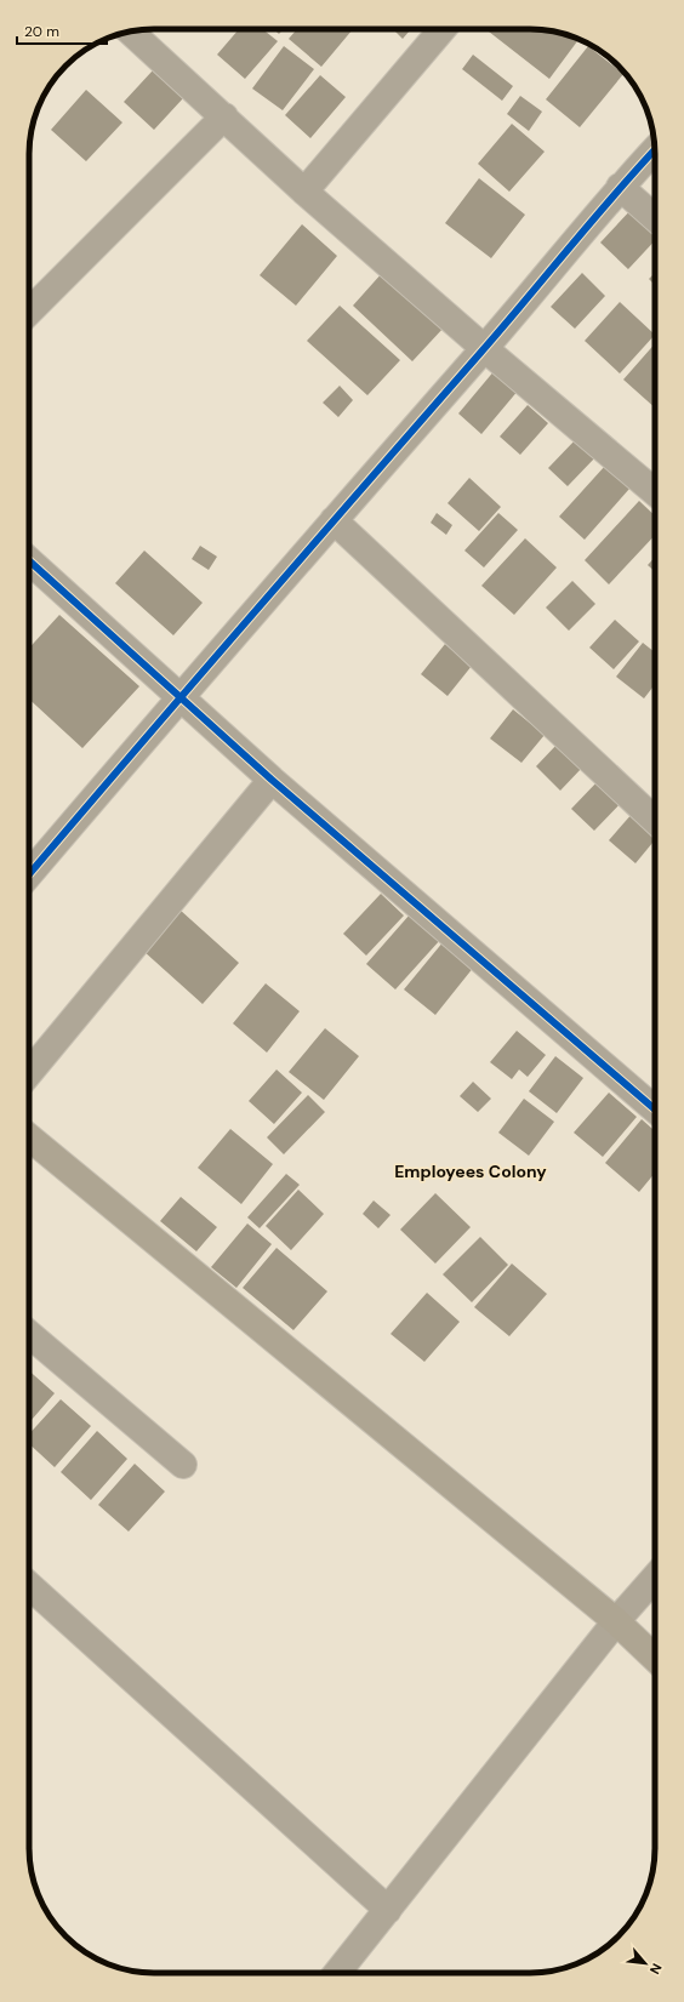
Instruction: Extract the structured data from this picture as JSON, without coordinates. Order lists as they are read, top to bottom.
{
  "districts": ["Employees Colony"],
  "scale_bar": "20 m",
  "north": "bottom right"
}
